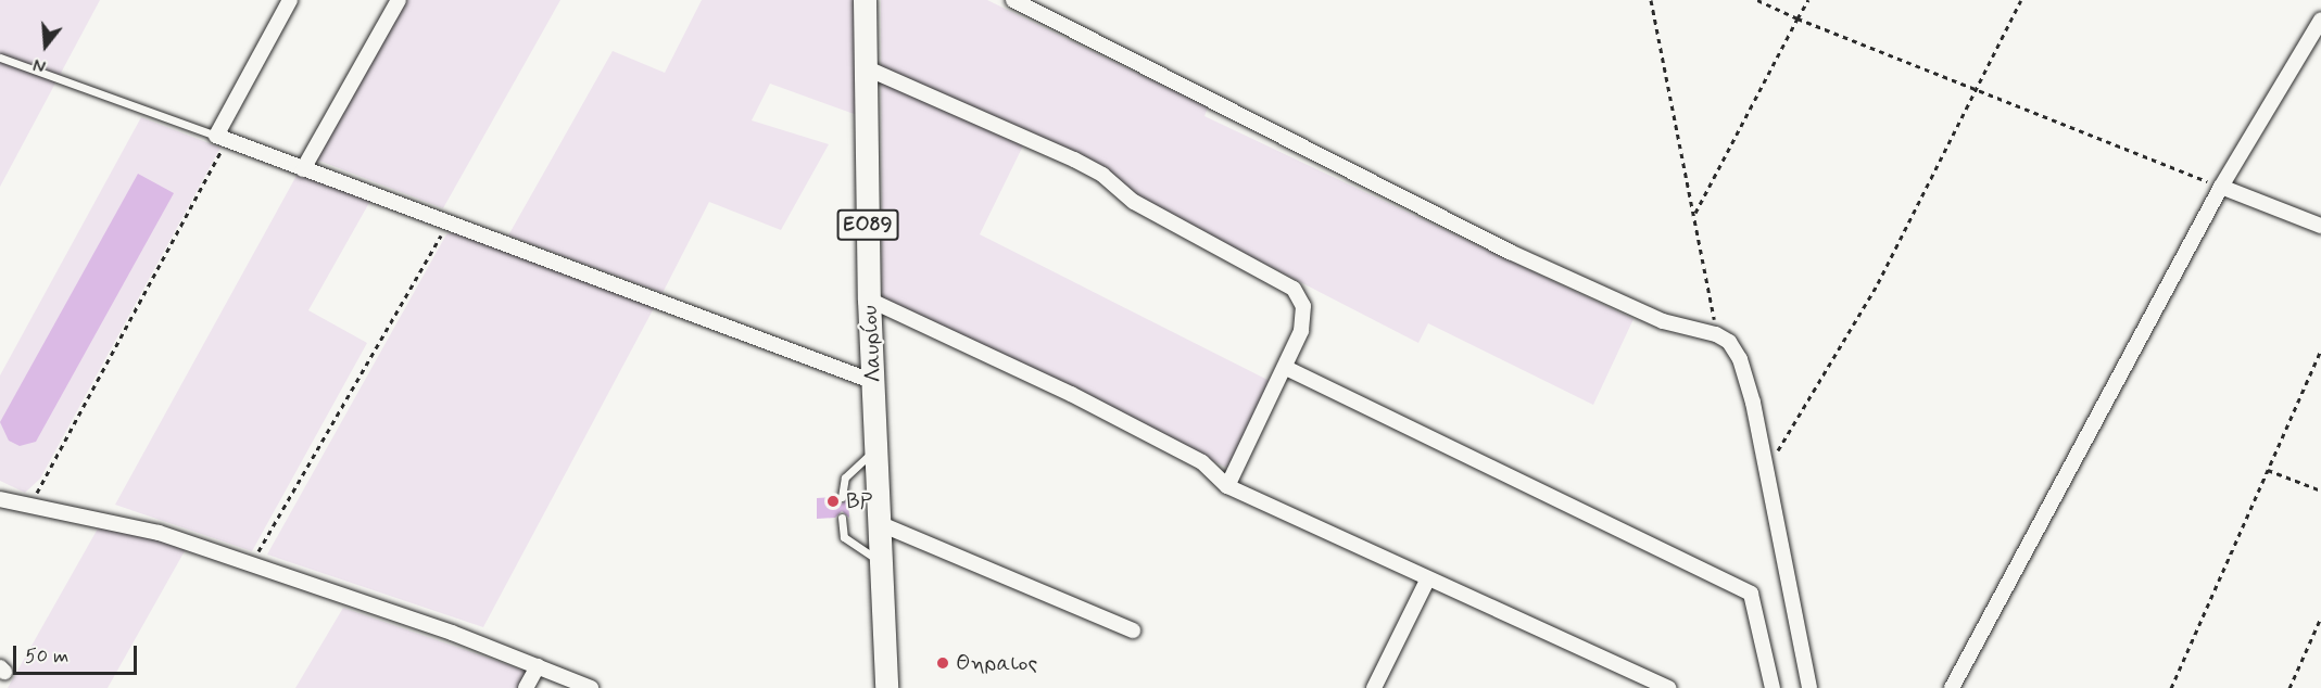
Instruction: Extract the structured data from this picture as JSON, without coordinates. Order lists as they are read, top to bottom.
{
  "streets": {
    "main road": ["ΕΟ89", "Λαυρίου"]
  },
  "places": ["BP", "Θηραιος"],
  "scale_bar": "50 m",
  "north": "bottom"
}
